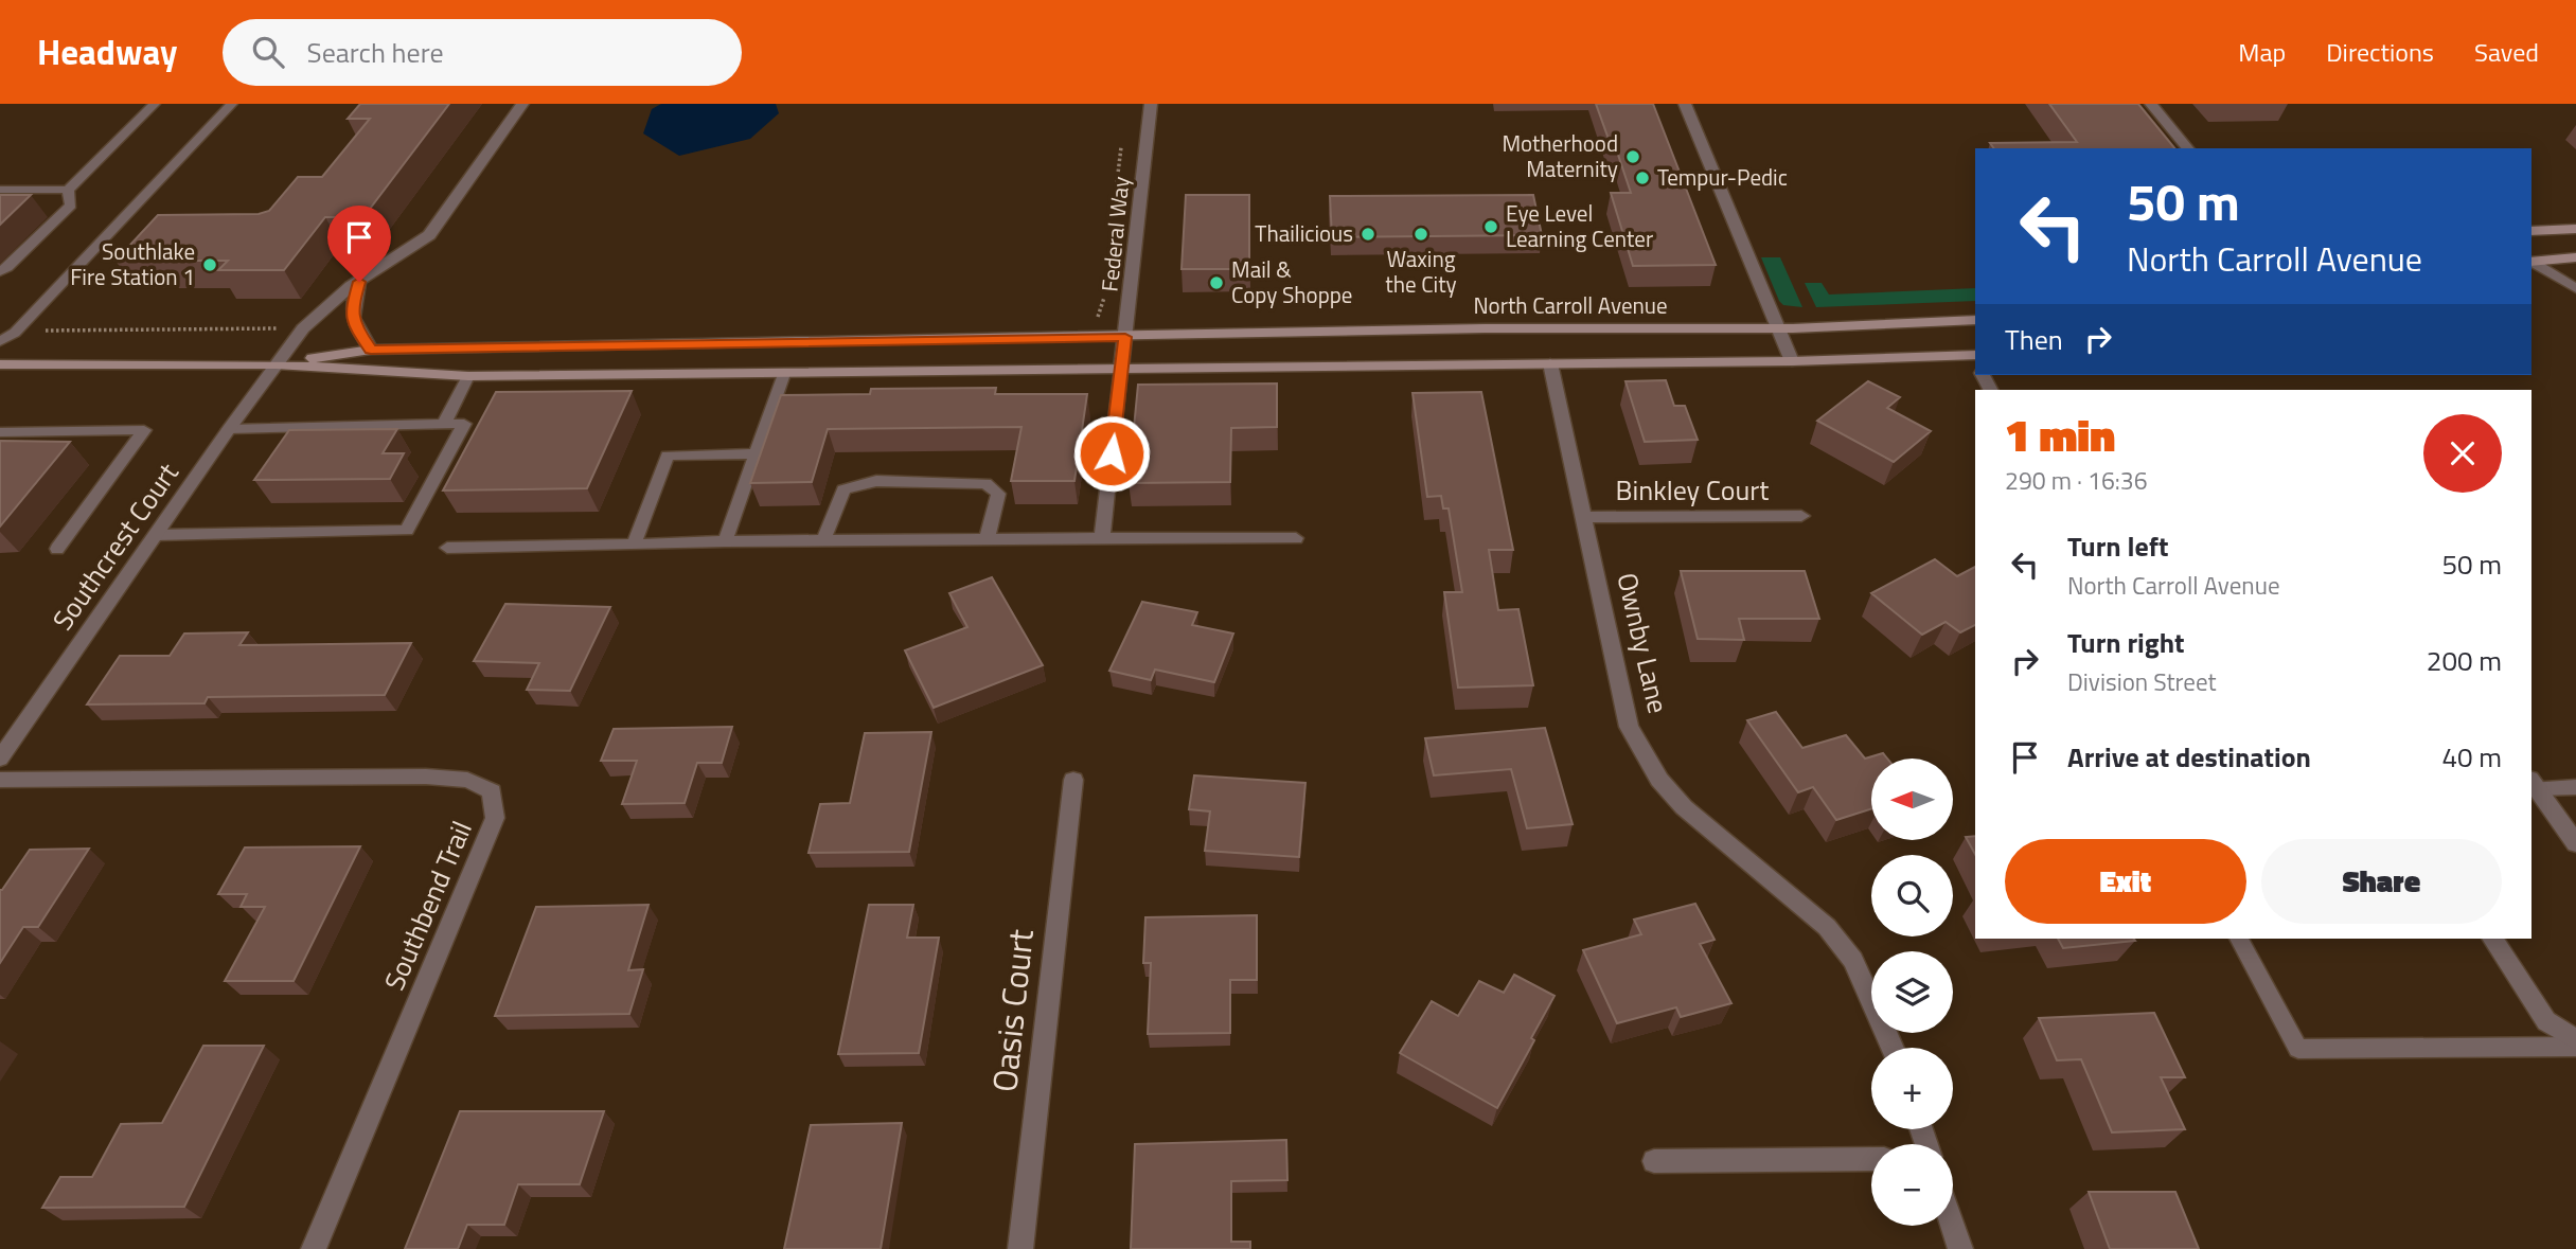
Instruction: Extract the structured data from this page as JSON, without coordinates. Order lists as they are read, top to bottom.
{
  "streets": {
    "main road": ["North Carroll Avenue"],
    "street": [
      "Federal Way",
      "Binkley Court",
      "Southcrest Court",
      "Ownby Lane",
      "Southbend Trail",
      "Oasis Court"
    ]
  },
  "crossings": [
    ["Federal Way", "North Carroll Avenue"],
    ["North Carroll Avenue", "Southcrest Court"],
    ["North Carroll Avenue", "Ownby Lane"],
    ["Binkley Court", "Ownby Lane"]
  ],
  "places": [
    "Motherhood Maternity",
    "Tempur-Pedic",
    "Eye Level Learning Center",
    "Thailicious",
    "Waxing the City",
    "Southlake Fire Station 1",
    "Mail & Copy Shoppe"
  ],
  "north": "left",
  "page": {
    "header": "Headway",
    "search": "Search here",
    "nav": ["Map", "Directions", "Saved"],
    "turn": ["50 m", "North Carroll Avenue"],
    "then": "Then",
    "heading": ["1 min", "290 m · 16:36"],
    "list": [
      {
        "name": "Turn left",
        "note": "North Carroll Avenue",
        "value": "50 m"
      },
      {
        "name": "Turn right",
        "note": "Division Street",
        "value": "200 m"
      },
      {
        "name": "Arrive at destination",
        "value": "40 m"
      }
    ],
    "map_buttons": ["+", "−"],
    "buttons": ["Exit", "Share"]
  }
}
